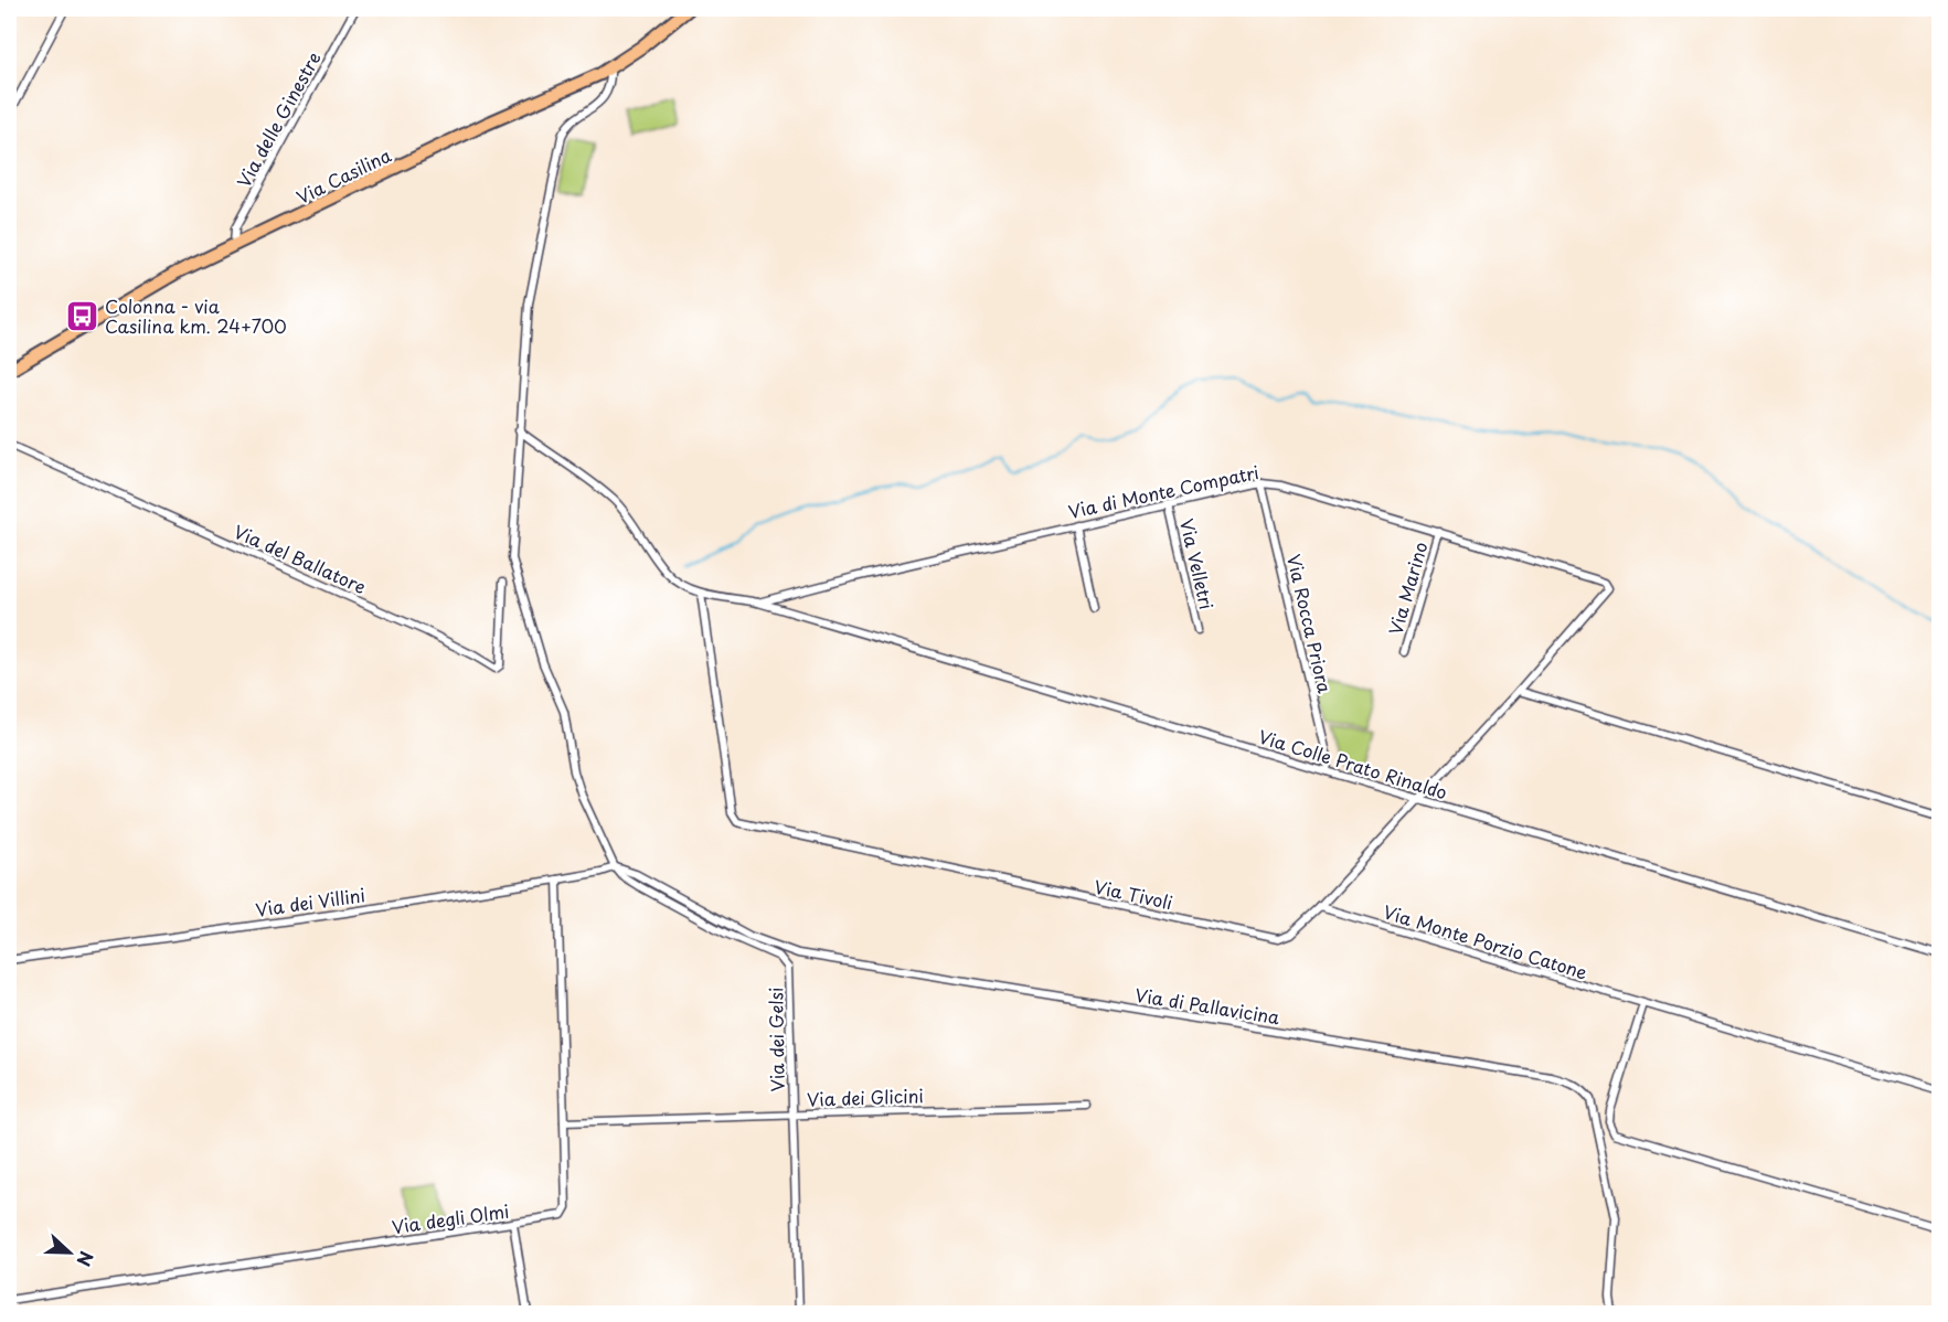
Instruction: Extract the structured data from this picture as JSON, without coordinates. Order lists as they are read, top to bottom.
{
  "streets": {
    "main road": ["Via Casilina"],
    "street": [
      "Via delle Ginestre",
      "Via di Monte Compatri",
      "Via del Ballatore",
      "Via Velletri",
      "Via Marino",
      "Via Rocca Priora",
      "Via Colle Prato Rinaldo",
      "Via Tivoli",
      "Via dei Villini",
      "Via Monte Porzio Catone",
      "Via di Pallavicina",
      "Via dei Gelsi",
      "Via dei Glicini",
      "Via degli Olmi"
    ]
  },
  "crossings": [
    ["Via delle Ginestre", "Via Casilina"],
    ["Via di Monte Compatri", "Via Velletri"],
    ["Via di Monte Compatri", "Via Marino"],
    ["Via di Monte Compatri", "Via Rocca Priora"],
    ["Via di Monte Compatri", "Via Colle Prato Rinaldo"],
    ["Via di Monte Compatri", "Via Tivoli"],
    ["Via Rocca Priora", "Via Colle Prato Rinaldo"],
    ["Via Colle Prato Rinaldo", "Via Tivoli"],
    ["Via Tivoli", "Via Monte Porzio Catone"],
    ["Via dei Villini", "Via di Pallavicina"],
    ["Via dei Villini", "Via dei Gelsi"],
    ["Via dei Villini", "Via degli Olmi"],
    ["Via di Pallavicina", "Via dei Gelsi"],
    ["Via dei Gelsi", "Via dei Glicini"],
    ["Via dei Glicini", "Via degli Olmi"]
  ],
  "places": {
    "bus stop": ["Colonna - via Casilina km. 24+700"]
  },
  "north": "right"
}
